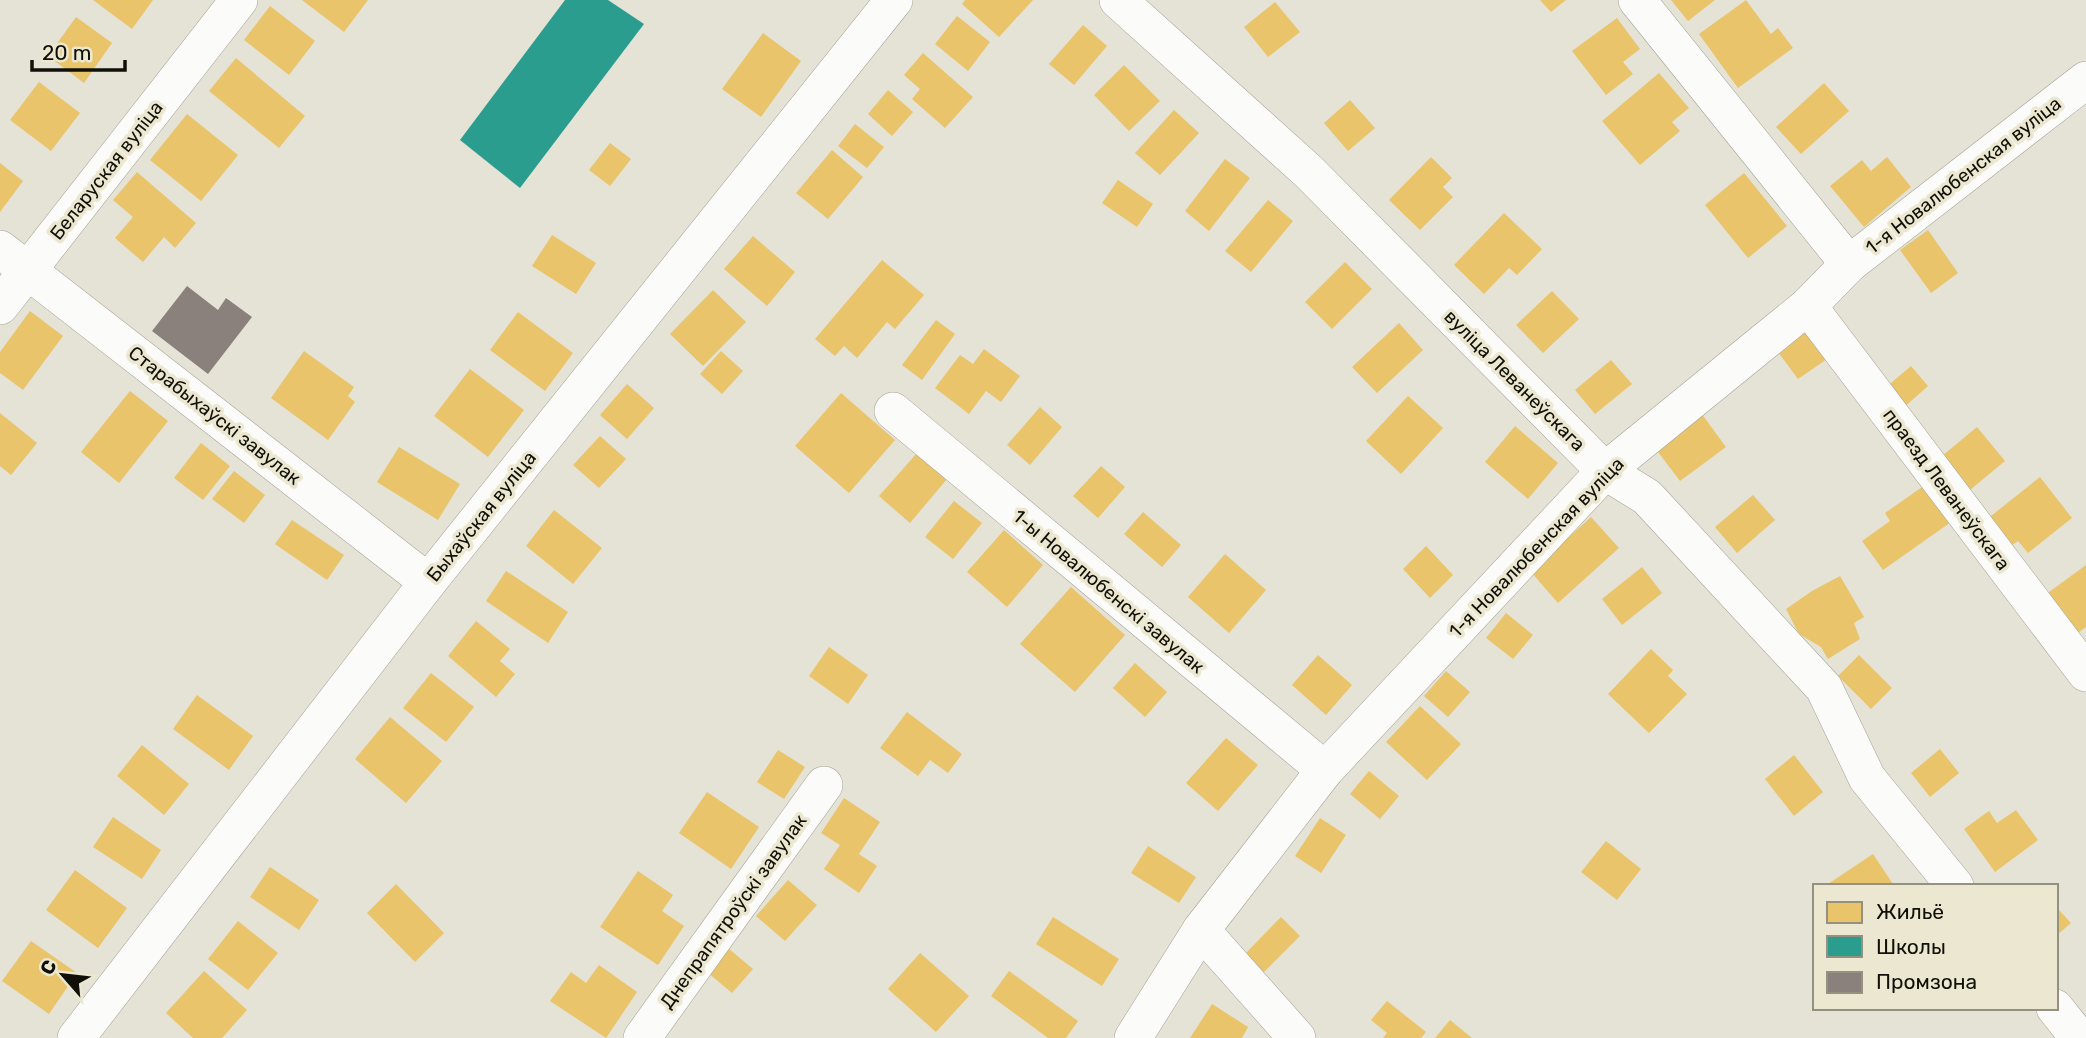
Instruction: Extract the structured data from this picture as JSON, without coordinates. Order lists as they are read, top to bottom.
{
  "streets": {
    "street": [
      "Беларуская вуліца",
      "1-я Новалюбенская вуліца",
      "вуліца Леванеўскага",
      "Старабыхаўскі завулак",
      "праезд Леванеўскага",
      "Быхаўская вуліца",
      "1-ы Новалюбенскі завулак",
      "Днепрапятроўскі завулак"
    ]
  },
  "crossings": [
    ["Беларуская вуліца", "Старабыхаўскі завулак"],
    ["1-я Новалюбенская вуліца", "вуліца Леванеўскага"],
    ["1-я Новалюбенская вуліца", "праезд Леванеўскага"],
    ["1-я Новалюбенская вуліца", "1-ы Новалюбенскі завулак"],
    ["Старабыхаўскі завулак", "Быхаўская вуліца"]
  ],
  "legend": ["Жильё", "Школы", "Промзона"],
  "scale_bar": "20 m",
  "north": "top left"
}
